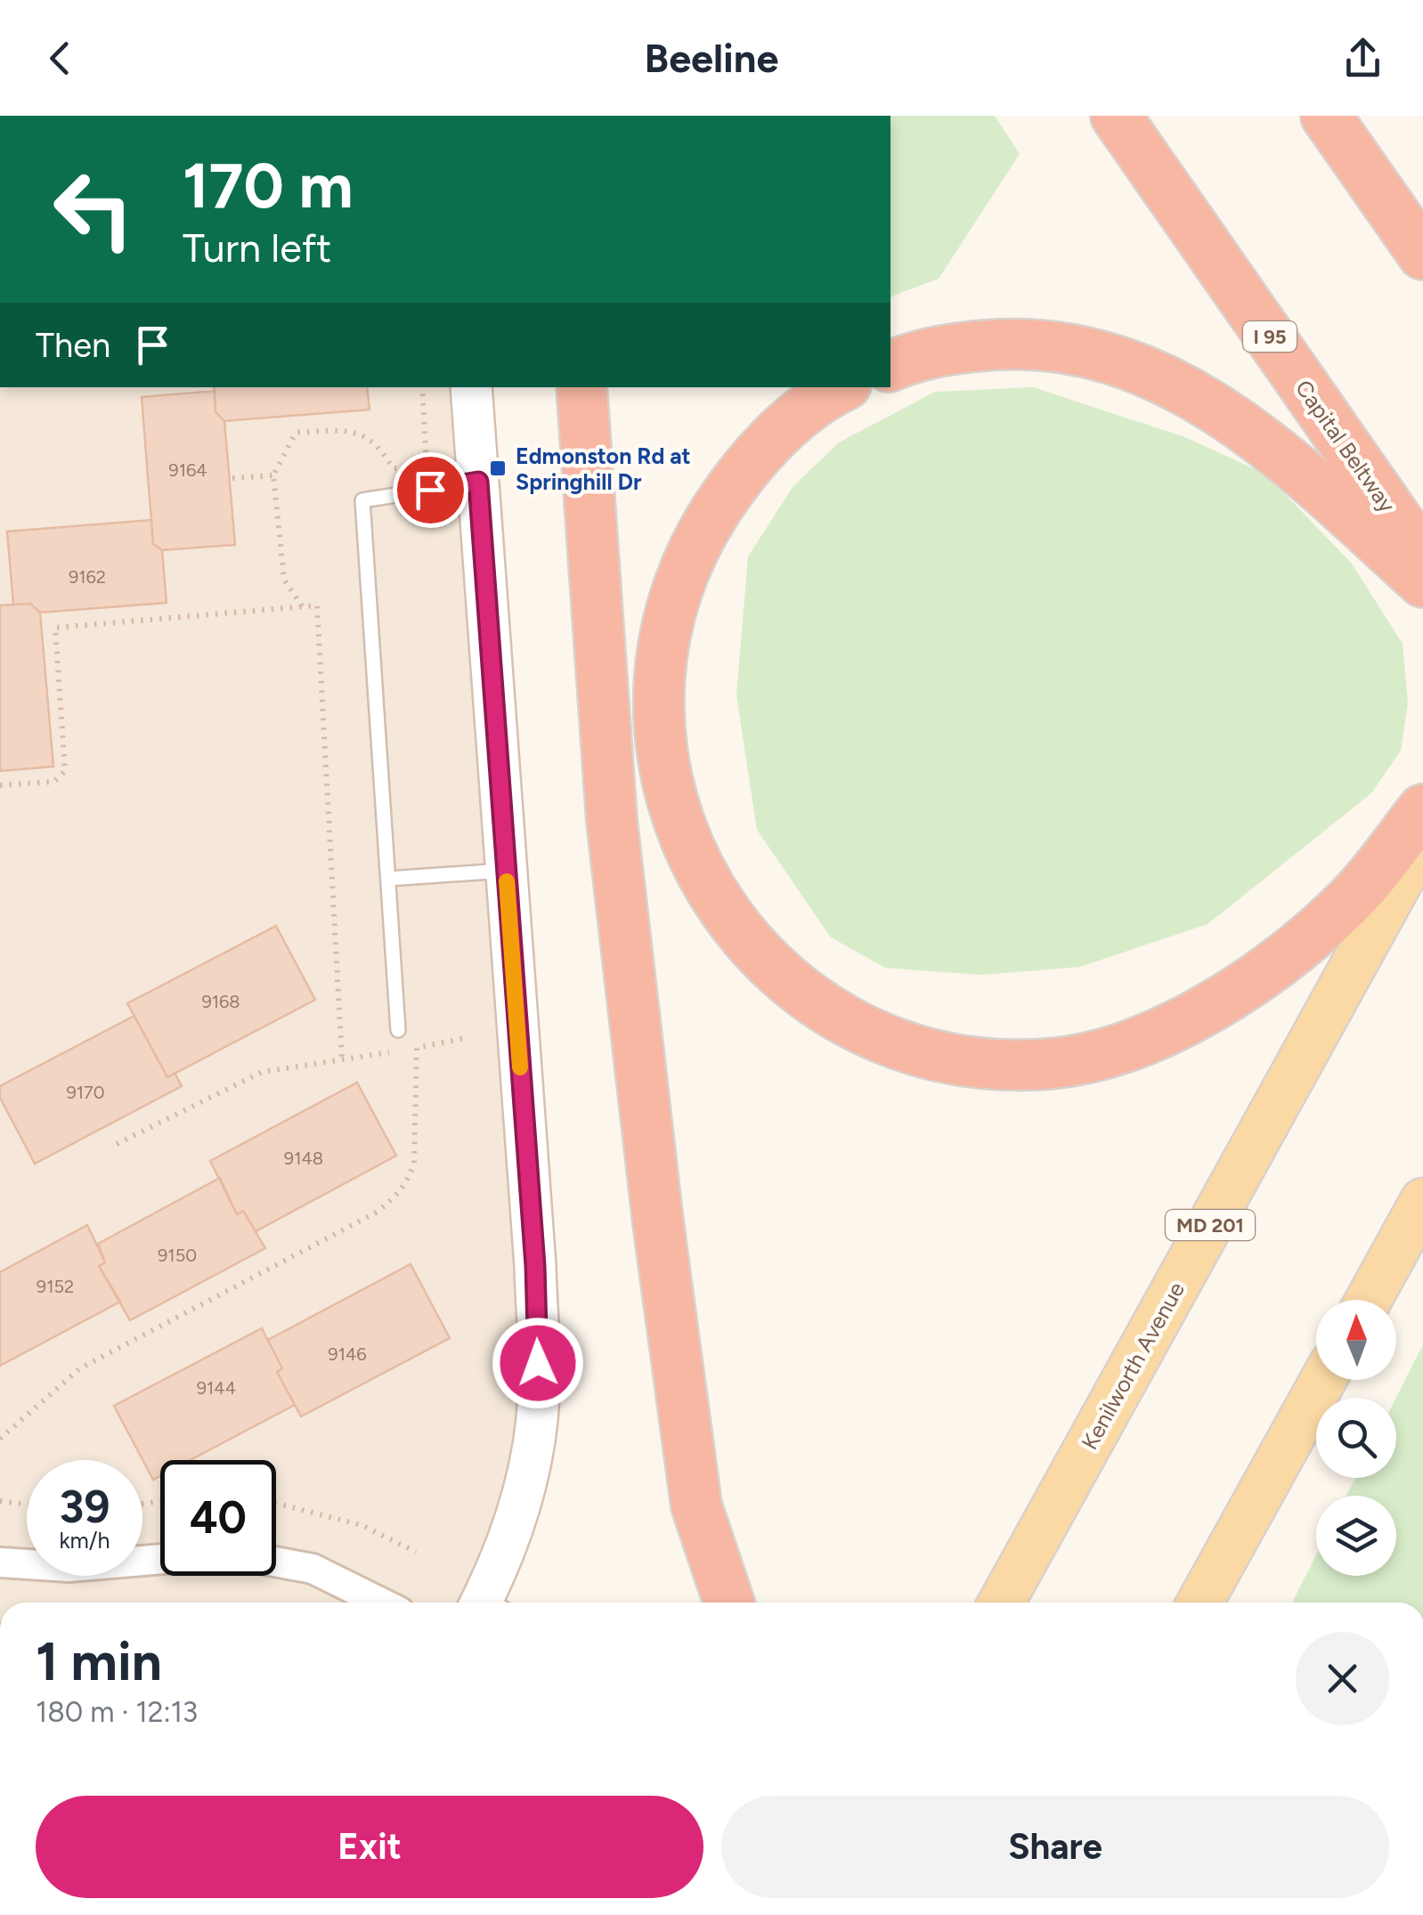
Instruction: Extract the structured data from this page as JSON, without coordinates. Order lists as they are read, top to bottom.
{
  "streets": {
    "highway": ["I 95", "Capital Beltway"],
    "main road": ["MD 201", "Kenilworth Avenue"]
  },
  "places": {
    "transit": ["Edmonston Rd at Springhill Dr"]
  },
  "house_numbers": [
    "9164",
    "9162",
    "9168",
    "9170",
    "9148",
    "9150",
    "9152",
    "9146",
    "9144"
  ],
  "north": "top",
  "page": {
    "header": "Beeline",
    "turn": ["170 m", "Turn left"],
    "then": "Then",
    "speed": "39 km/h",
    "limit": "40",
    "heading": ["1 min", "180 m · 12:13"],
    "buttons": ["Exit", "Share"]
  }
}
